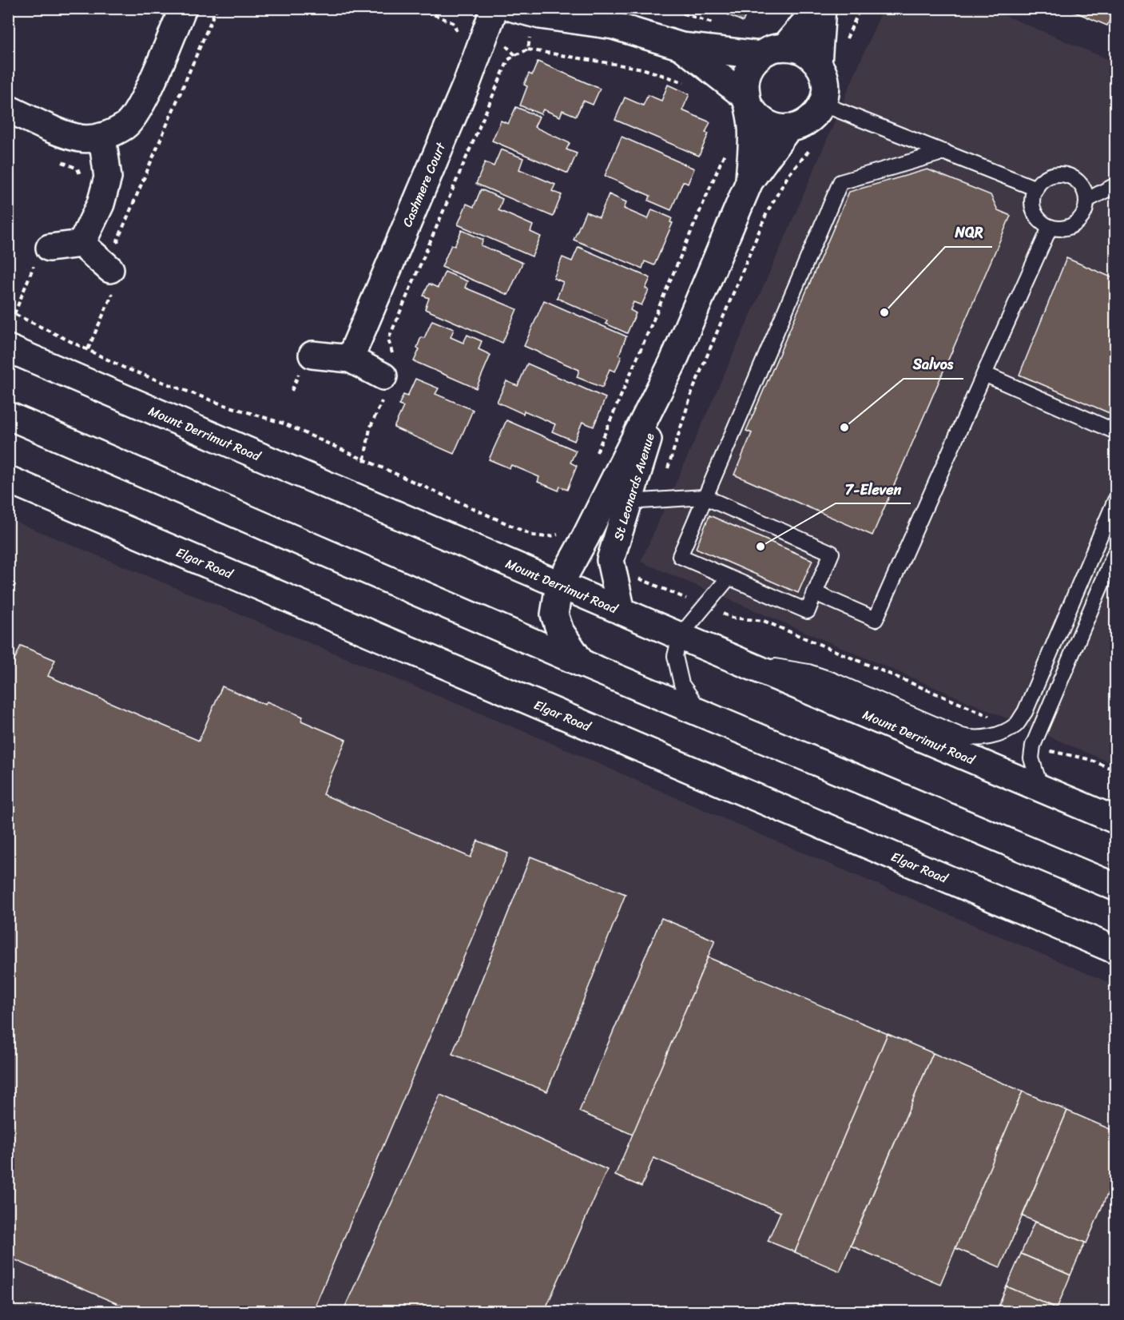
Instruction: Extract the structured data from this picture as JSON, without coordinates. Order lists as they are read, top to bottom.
{
  "streets": {
    "street": [
      "Cashmere Court",
      "Mount Derrimut Road",
      "St Leonards Avenue",
      "Elgar Road"
    ]
  },
  "crossings": [
    ["Mount Derrimut Road", "St Leonards Avenue"]
  ],
  "places": ["NQR", "Salvos", "7-Eleven"]
}
